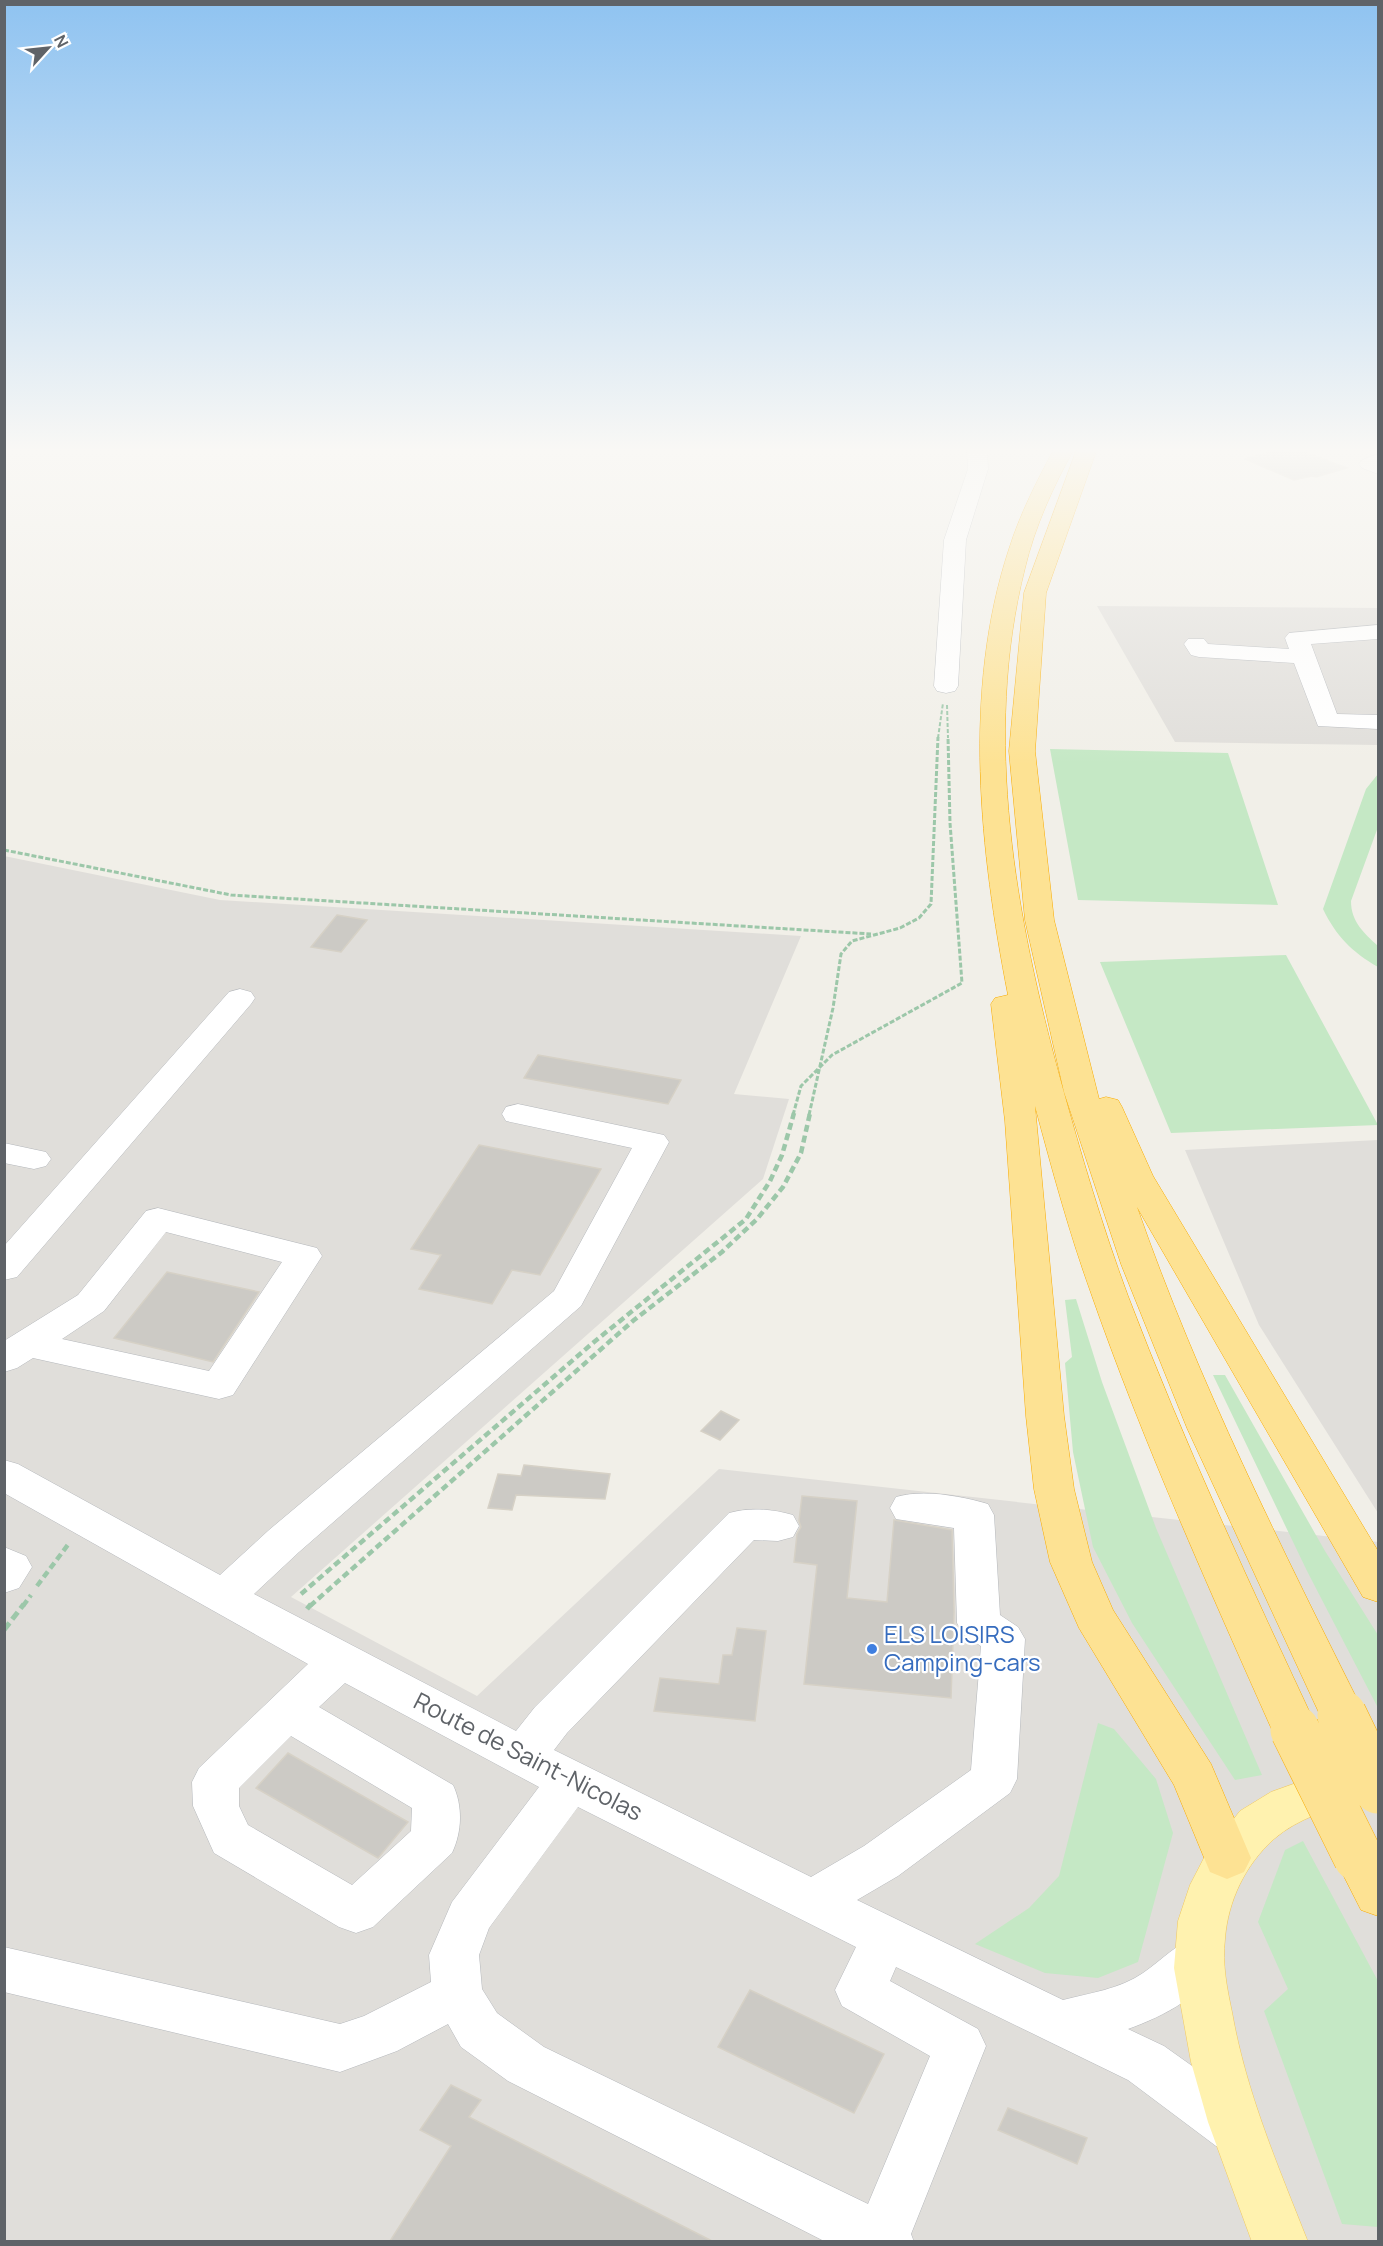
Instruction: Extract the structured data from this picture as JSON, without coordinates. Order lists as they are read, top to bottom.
{
  "streets": {
    "street": ["Route de Saint-Nicolas"]
  },
  "places": ["ELS LOISIRS Camping-cars"],
  "north": "top right"
}
